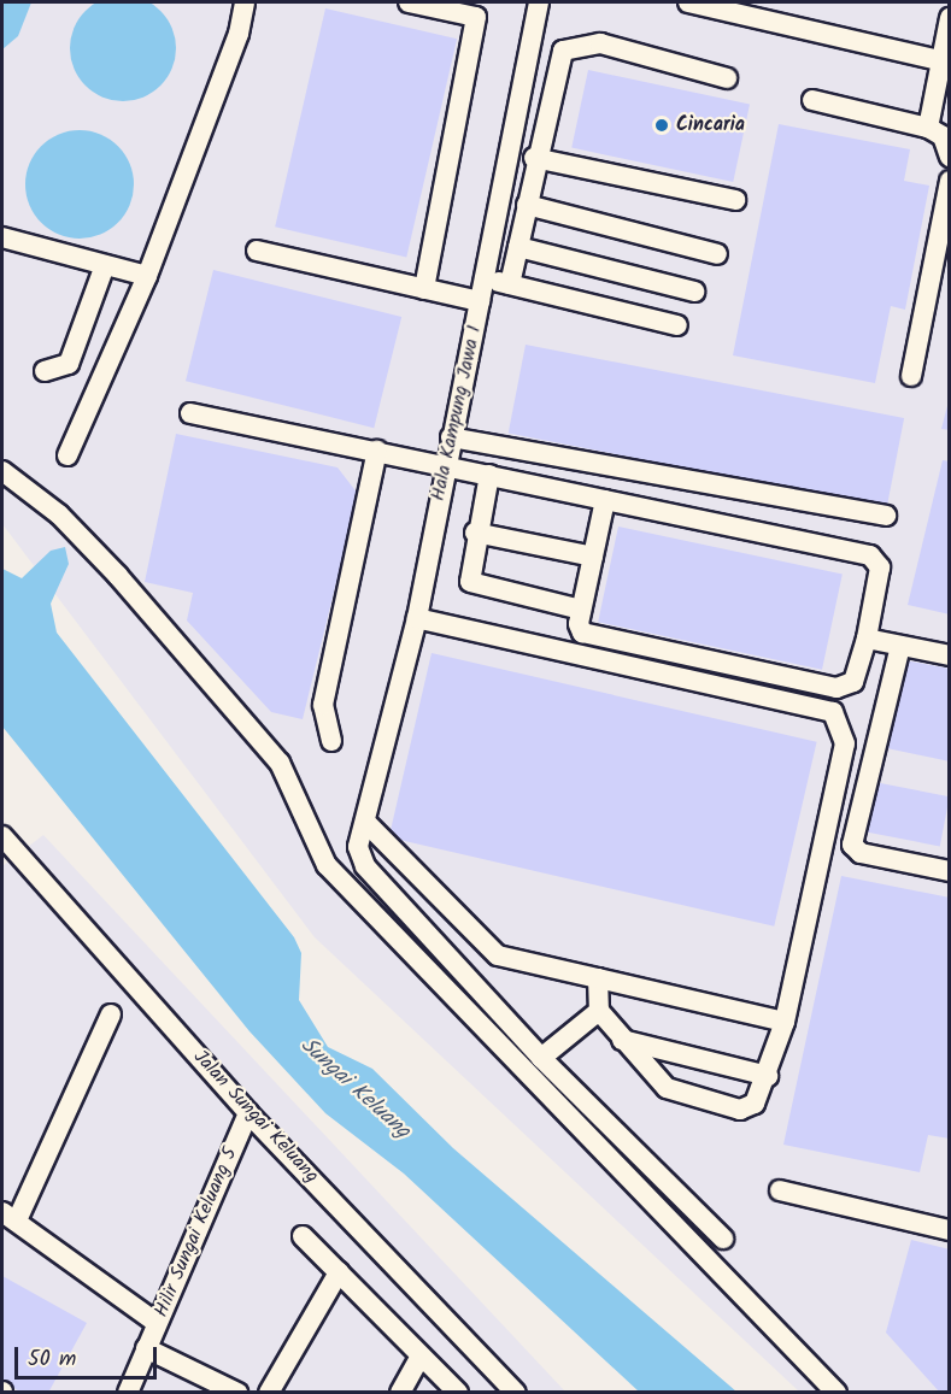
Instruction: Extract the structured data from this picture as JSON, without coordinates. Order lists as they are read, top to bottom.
{
  "streets": {
    "street": ["Hala Kampung Jawa 1", "Jalan Sungai Keluang", "Hilir Sungai Keluang 5"]
  },
  "crossings": [
    ["Jalan Sungai Keluang", "Hilir Sungai Keluang 5"]
  ],
  "water": ["Sungai Keluang"],
  "places": ["Cincaria"],
  "scale_bar": "50 m"
}
